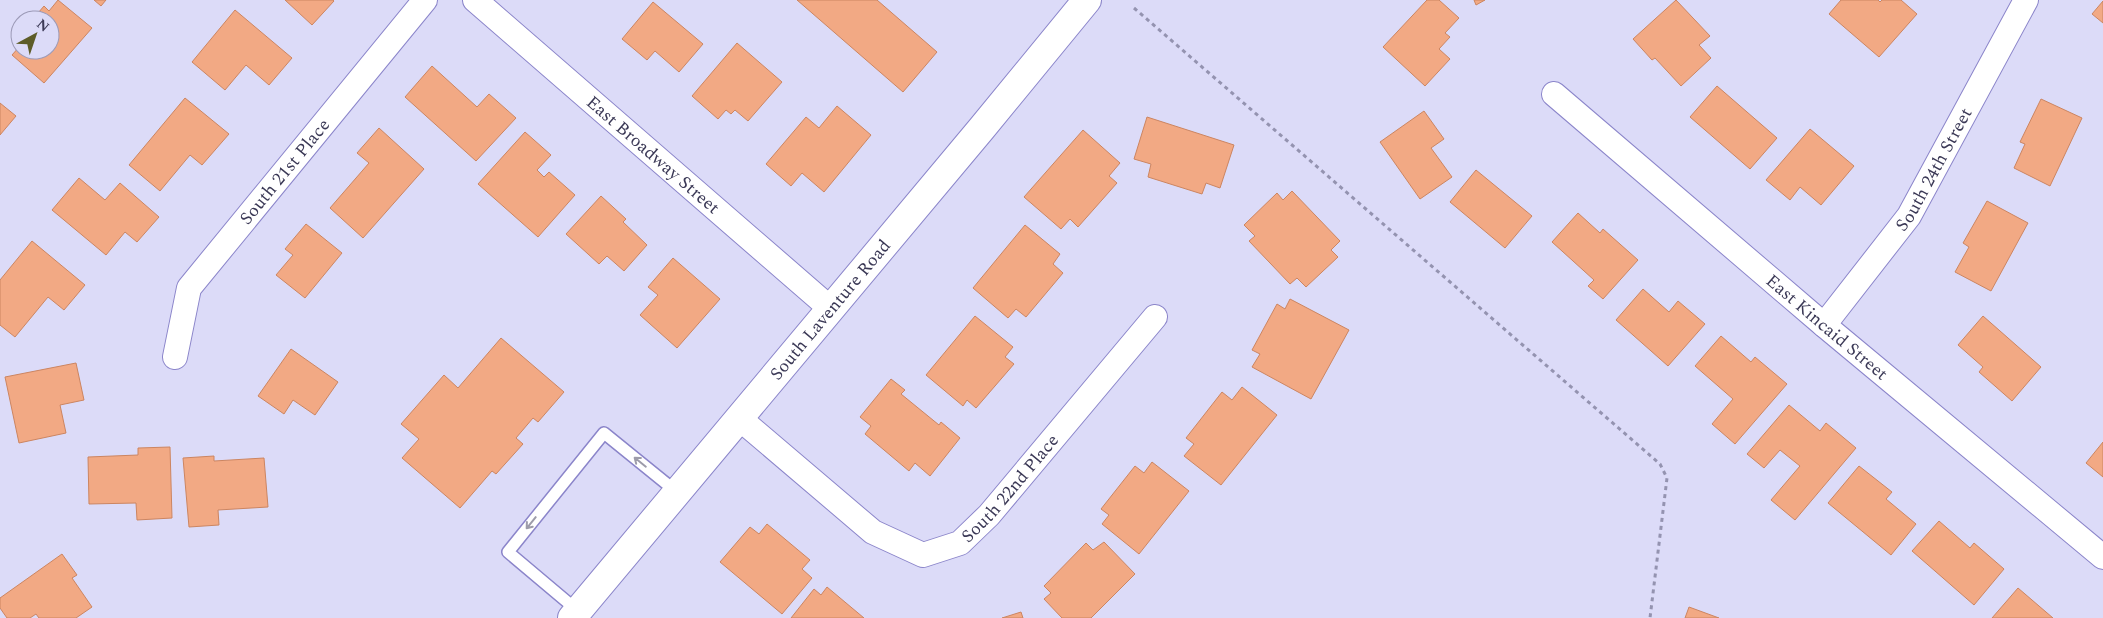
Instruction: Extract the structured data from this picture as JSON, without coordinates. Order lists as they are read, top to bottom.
{
  "streets": {
    "street": [
      "East Broadway Street",
      "South 24th Street",
      "South 21st Place",
      "South Laventure Road",
      "East Kincaid Street",
      "South 22nd Place"
    ]
  },
  "crossings": [
    ["East Broadway Street", "South Laventure Road"],
    ["South 24th Street", "East Kincaid Street"],
    ["South Laventure Road", "South 22nd Place"]
  ],
  "north": "top right"
}
